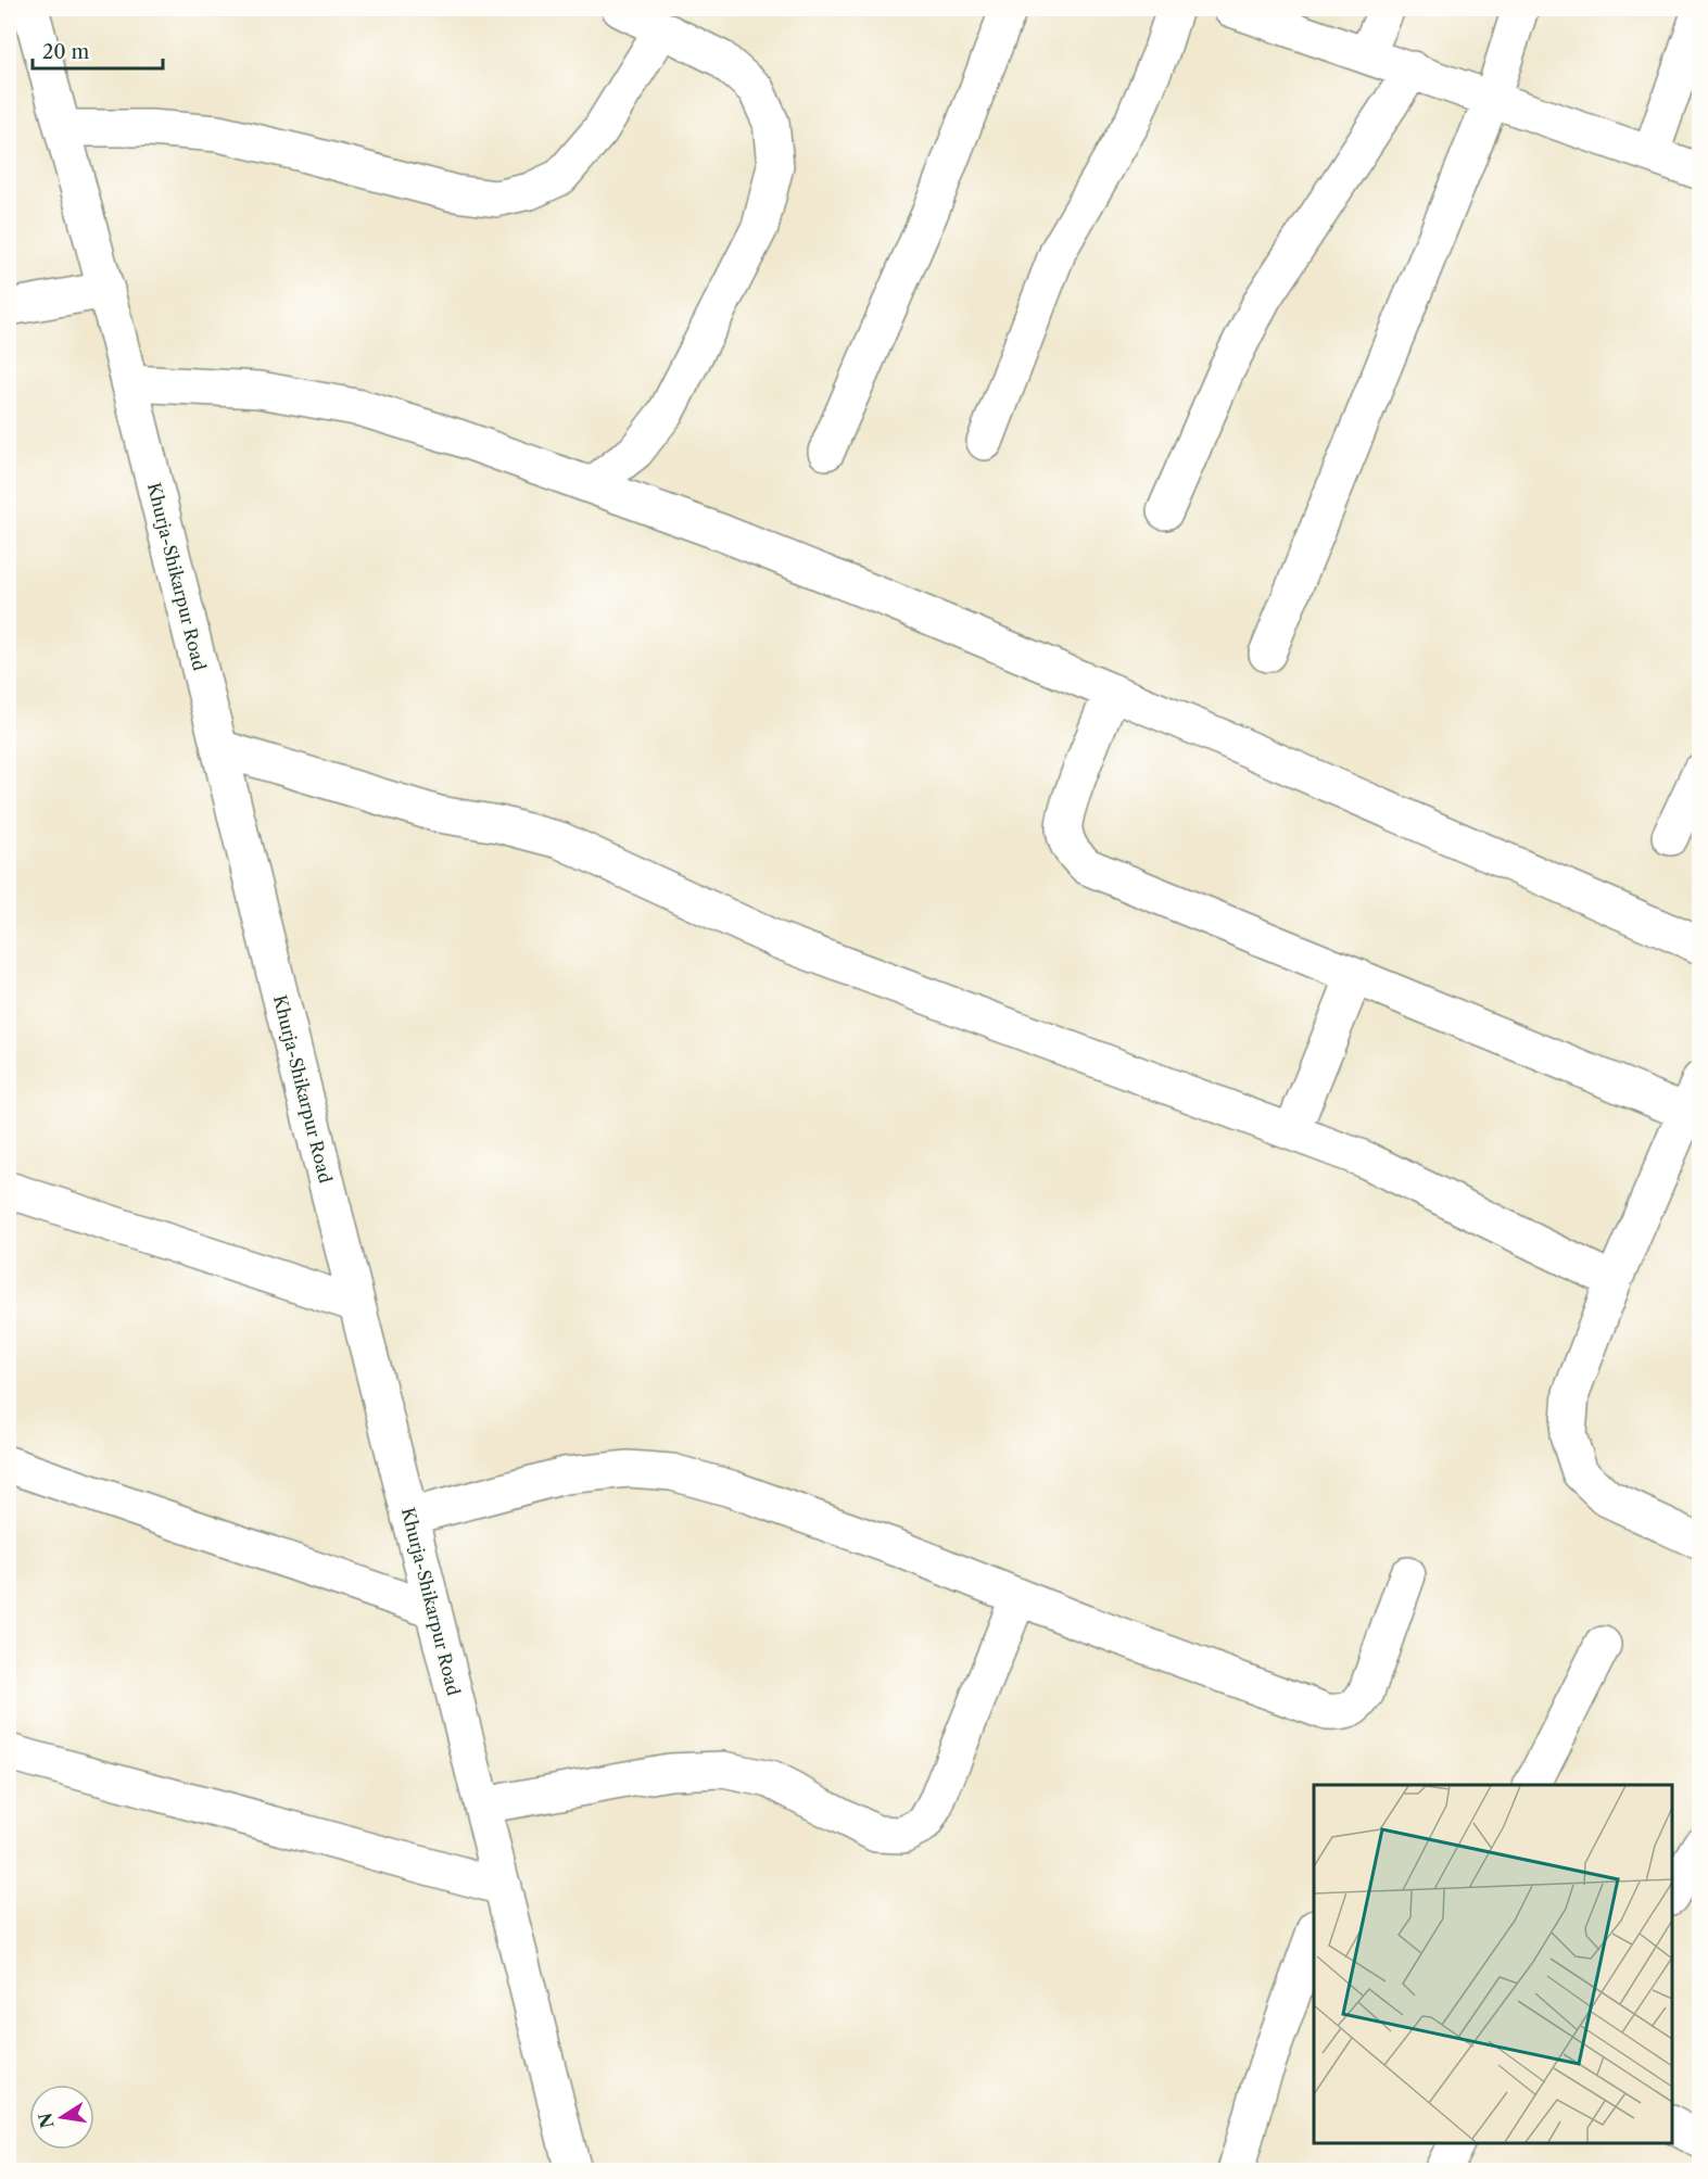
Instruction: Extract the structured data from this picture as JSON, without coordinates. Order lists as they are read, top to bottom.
{
  "streets": {
    "street": ["Khurja-Shikarpur Road"]
  },
  "scale_bar": "20 m",
  "north": "left"
}
